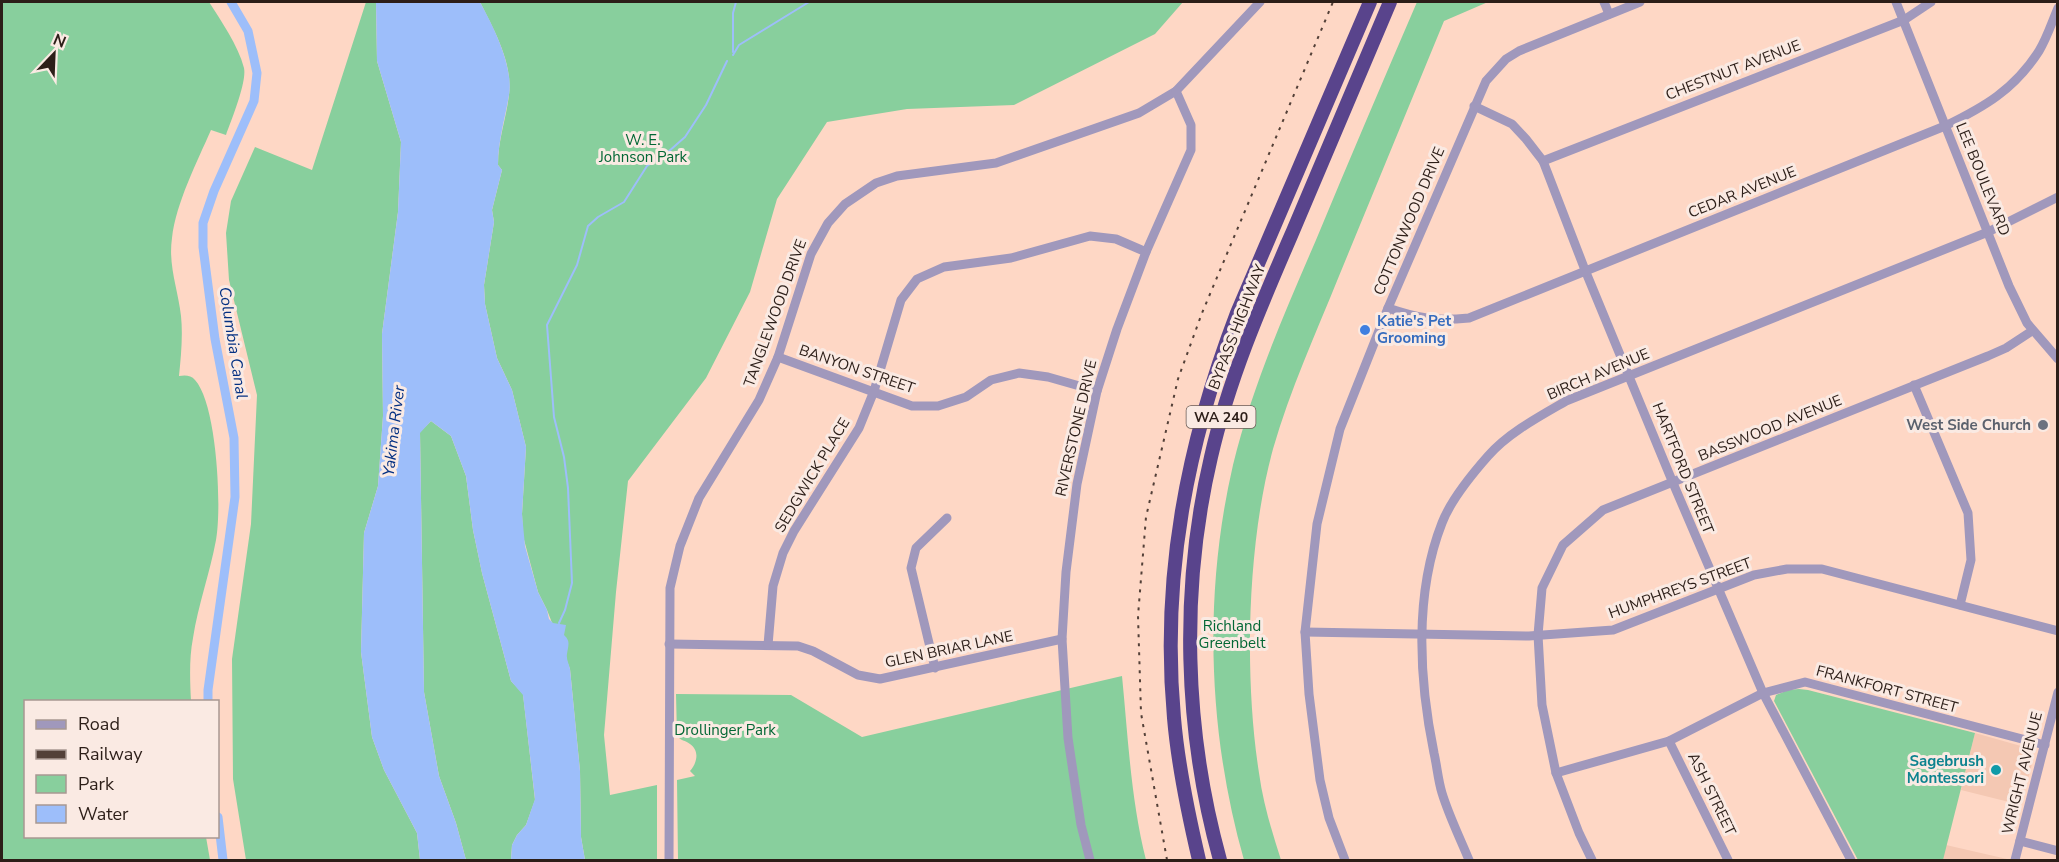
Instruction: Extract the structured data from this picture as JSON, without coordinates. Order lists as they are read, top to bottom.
{
  "streets": {
    "highway": ["BYPASS HIGHWAY", "WA 240"],
    "street": [
      "CHESTNUT AVENUE",
      "LEE BOULEVARD",
      "CEDAR AVENUE",
      "COTTONWOOD DRIVE",
      "TANGLEWOOD DRIVE",
      "BANYON STREET",
      "BIRCH AVENUE",
      "RIVERSTONE DRIVE",
      "BASSWOOD AVENUE",
      "HARTFORD STREET",
      "SEDGWICK PLACE",
      "HUMPHREYS STREET",
      "GLEN BRIAR LANE",
      "FRANKFORT STREET",
      "WRIGHT AVENUE",
      "ASH STREET"
    ]
  },
  "crossings": [
    ["CHESTNUT AVENUE", "LEE BOULEVARD"],
    ["CHESTNUT AVENUE", "HARTFORD STREET"],
    ["LEE BOULEVARD", "CEDAR AVENUE"],
    ["LEE BOULEVARD", "BIRCH AVENUE"],
    ["LEE BOULEVARD", "BASSWOOD AVENUE"],
    ["CEDAR AVENUE", "COTTONWOOD DRIVE"],
    ["CEDAR AVENUE", "HARTFORD STREET"],
    ["COTTONWOOD DRIVE", "HARTFORD STREET"],
    ["COTTONWOOD DRIVE", "HUMPHREYS STREET"],
    ["TANGLEWOOD DRIVE", "BANYON STREET"],
    ["TANGLEWOOD DRIVE", "RIVERSTONE DRIVE"],
    ["TANGLEWOOD DRIVE", "GLEN BRIAR LANE"],
    ["BANYON STREET", "RIVERSTONE DRIVE"],
    ["BANYON STREET", "SEDGWICK PLACE"],
    ["BIRCH AVENUE", "HARTFORD STREET"],
    ["BIRCH AVENUE", "HUMPHREYS STREET"],
    ["RIVERSTONE DRIVE", "SEDGWICK PLACE"],
    ["RIVERSTONE DRIVE", "GLEN BRIAR LANE"],
    ["BASSWOOD AVENUE", "HARTFORD STREET"],
    ["BASSWOOD AVENUE", "HUMPHREYS STREET"],
    ["BASSWOOD AVENUE", "FRANKFORT STREET"],
    ["HARTFORD STREET", "HUMPHREYS STREET"],
    ["HARTFORD STREET", "FRANKFORT STREET"],
    ["SEDGWICK PLACE", "GLEN BRIAR LANE"],
    ["FRANKFORT STREET", "WRIGHT AVENUE"],
    ["FRANKFORT STREET", "ASH STREET"]
  ],
  "water": ["Columbia Canal", "Yakima River"],
  "parks": ["W. E. Johnson Park", "Richland Greenbelt", "Drollinger Park"],
  "places": ["Katie's Pet Grooming", "West Side Church", "Sagebrush Montessori"],
  "legend": [
    "Road",
    "Railway",
    "Park",
    "Water"
  ],
  "north": "top right"
}
